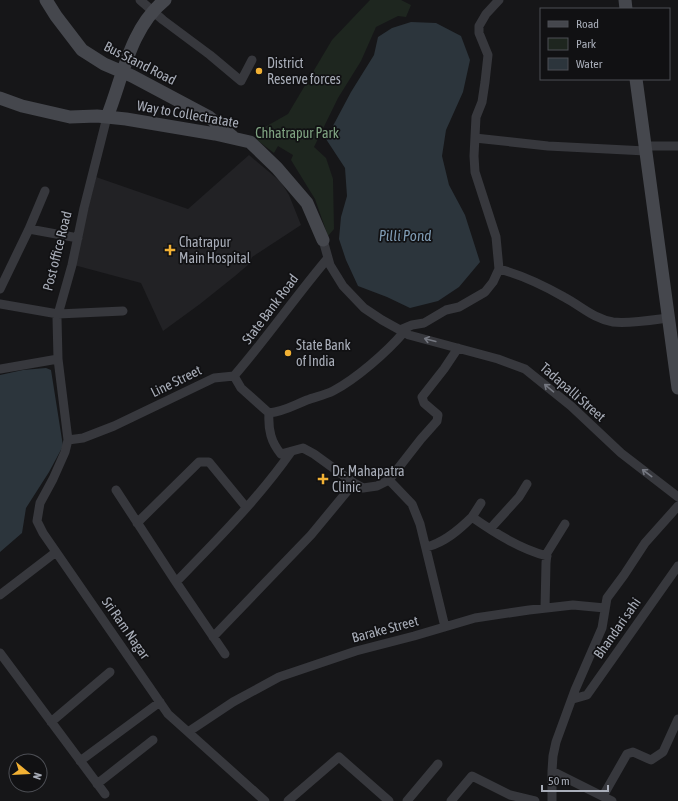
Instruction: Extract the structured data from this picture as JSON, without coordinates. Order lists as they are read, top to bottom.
{
  "streets": {
    "street": [
      "Bus Stand Road",
      "Way to Collectratate",
      "Post office Road",
      "State Bank Road",
      "Line Street",
      "Tadapalli Street",
      "Sri Ram Nagar",
      "Bhandari sahi",
      "Barake Street"
    ]
  },
  "crossings": [
    ["Bus Stand Road", "Way to Collectratate"],
    ["Bus Stand Road", "Post office Road"],
    ["Way to Collectratate", "Post office Road"],
    ["Post office Road", "Line Street"],
    ["Post office Road", "Sri Ram Nagar"],
    ["State Bank Road", "Line Street"],
    ["Line Street", "Sri Ram Nagar"],
    ["Sri Ram Nagar", "Barake Street"]
  ],
  "one_way": ["Tadapalli Street"],
  "water": ["Pilli Pond"],
  "parks": ["Chhatrapur Park"],
  "places": {
    "other": ["District Reserve forces", "State Bank of India"],
    "health": ["Chatrapur Main Hospital", "Dr. Mahapatra Clinic"]
  },
  "legend": ["Road", "Park", "Water"],
  "scale_bar": "50 m",
  "north": "right"
}
